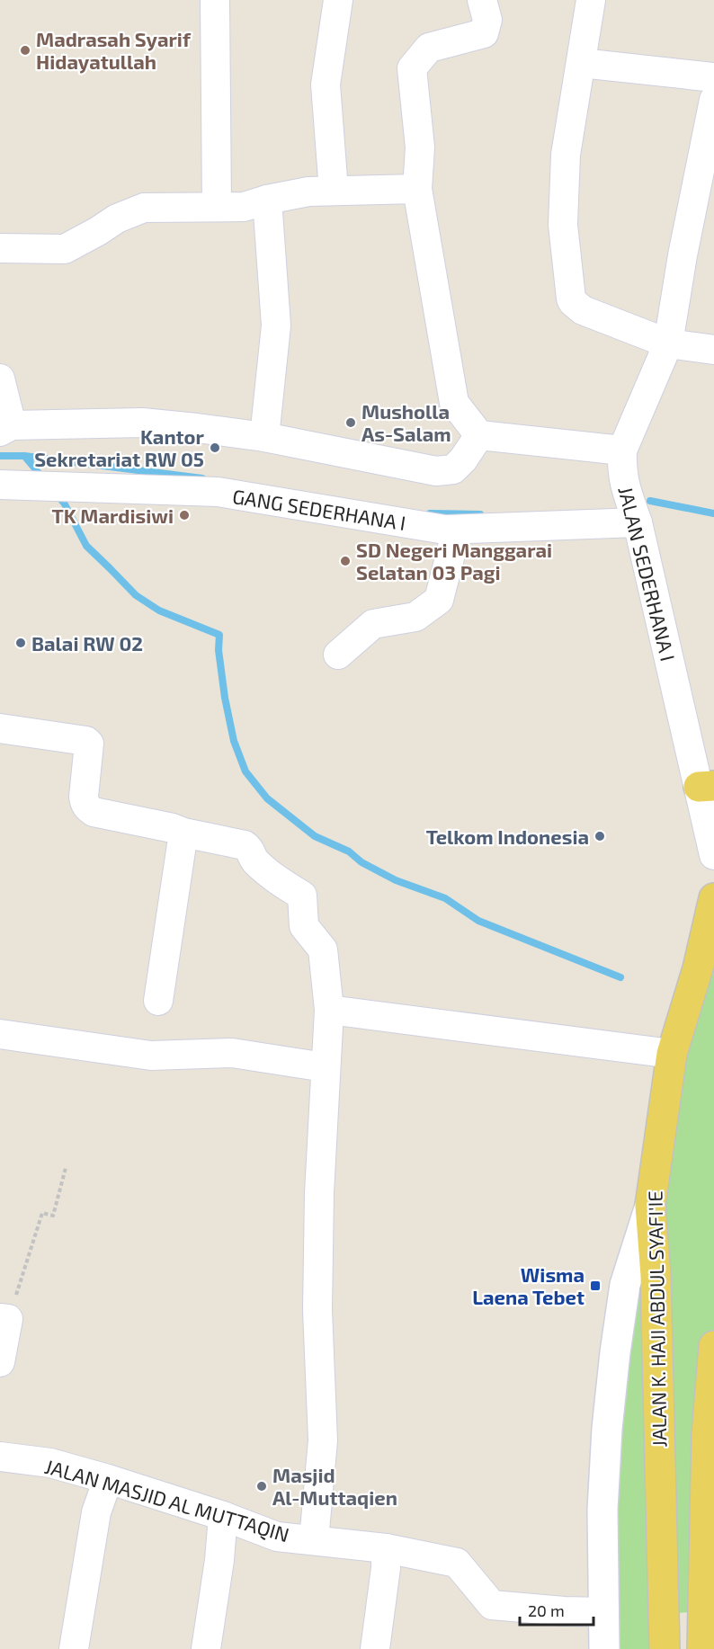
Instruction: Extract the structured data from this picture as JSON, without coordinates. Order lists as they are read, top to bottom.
{
  "streets": {
    "main road": ["JALAN K. HAJI ABDUL SYAFI'IE"],
    "street": ["GANG SEDERHANA I", "JALAN SEDERHANA I", "JALAN MASJID AL MUTTAQIN"]
  },
  "crossings": [
    ["GANG SEDERHANA I", "JALAN SEDERHANA I"]
  ],
  "places": {
    "other": [
      "Madrasah Syarif Hidayatullah",
      "Musholla As-Salam",
      "Kantor Sekretariat RW 05",
      "TK Mardisiwi",
      "SD Negeri Manggarai Selatan 03 Pagi",
      "Balai RW 02",
      "Telkom Indonesia",
      "Masjid Al-Muttaqien"
    ],
    "transit": ["Wisma Laena Tebet"]
  },
  "scale_bar": "20 m"
}
